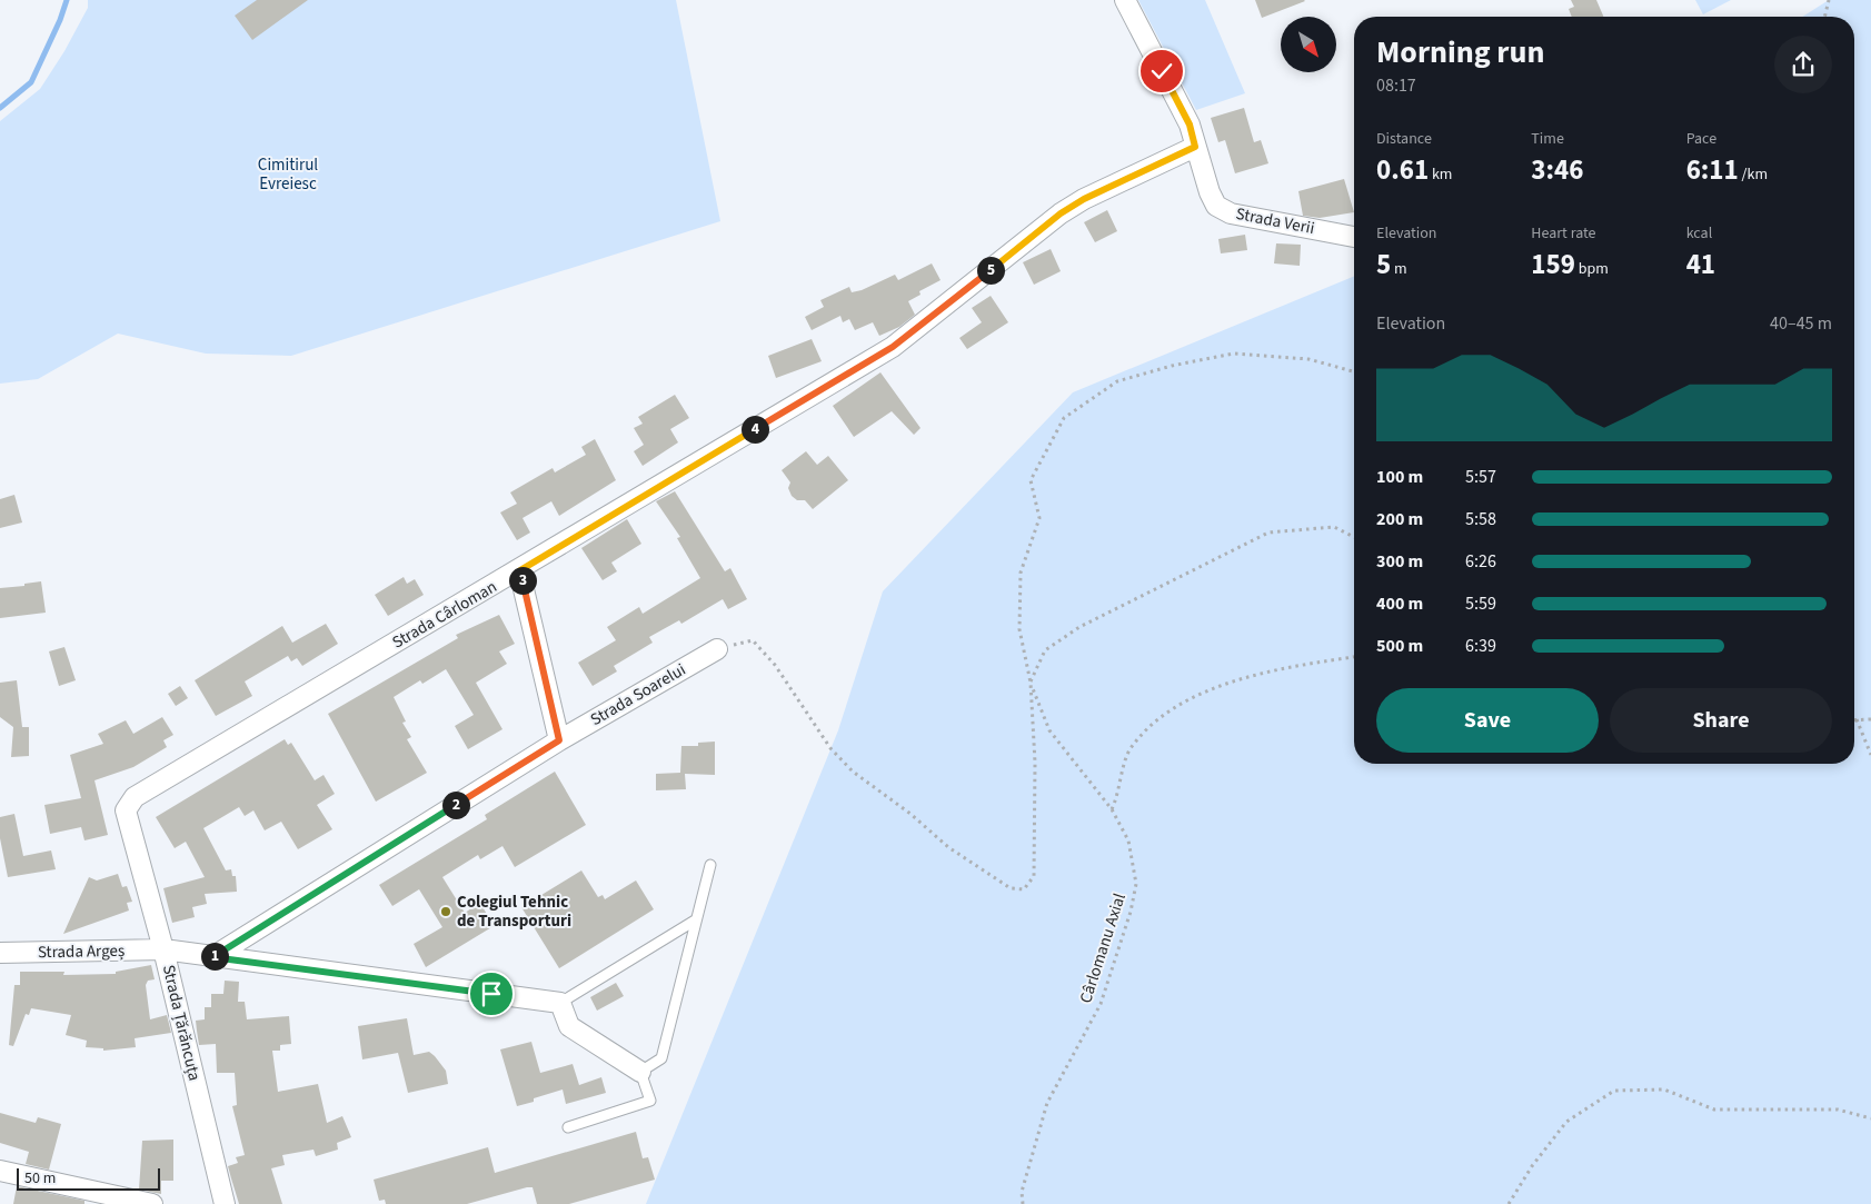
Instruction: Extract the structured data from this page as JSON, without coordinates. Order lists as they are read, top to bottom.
{
  "streets": {
    "street": [
      "Strada Verii",
      "Strada Cârloman",
      "Strada Soarelui",
      "Strada Argeș",
      "Strada Țărăncuța"
    ],
    "path": ["Cârlomanu Axial"]
  },
  "crossings": [
    ["Strada Verii", "Strada Cârloman"],
    ["Strada Cârloman", "Strada Argeș"],
    ["Strada Cârloman", "Strada Țărăncuța"],
    ["Strada Soarelui", "Strada Țărăncuța"],
    ["Strada Argeș", "Strada Țărăncuța"]
  ],
  "parks": ["Cimitirul Evreiesc"],
  "places": ["Colegiul Tehnic de Transporturi"],
  "scale_bar": "50 m",
  "north": "bottom right",
  "page": {
    "heading": ["Morning run", "08:17"],
    "stats": [
      ["Distance", "0.61 km"],
      ["Time", "3:46"],
      ["Pace", "6:11 /km"],
      ["Elevation", "5 m"],
      ["Heart rate", "159 bpm"],
      ["kcal", "41"]
    ],
    "pins": [
      "5",
      "4",
      "3",
      "2",
      "1"
    ],
    "chart": ["Elevation", "40–45 m"],
    "list": [
      {
        "name": "100 m",
        "note": "5:57"
      },
      {
        "name": "200 m",
        "note": "5:58"
      },
      {
        "name": "300 m",
        "note": "6:26"
      },
      {
        "name": "400 m",
        "note": "5:59"
      },
      {
        "name": "500 m",
        "note": "6:39"
      }
    ],
    "buttons": ["Save", "Share"],
    "scale": "50 m"
  }
}
